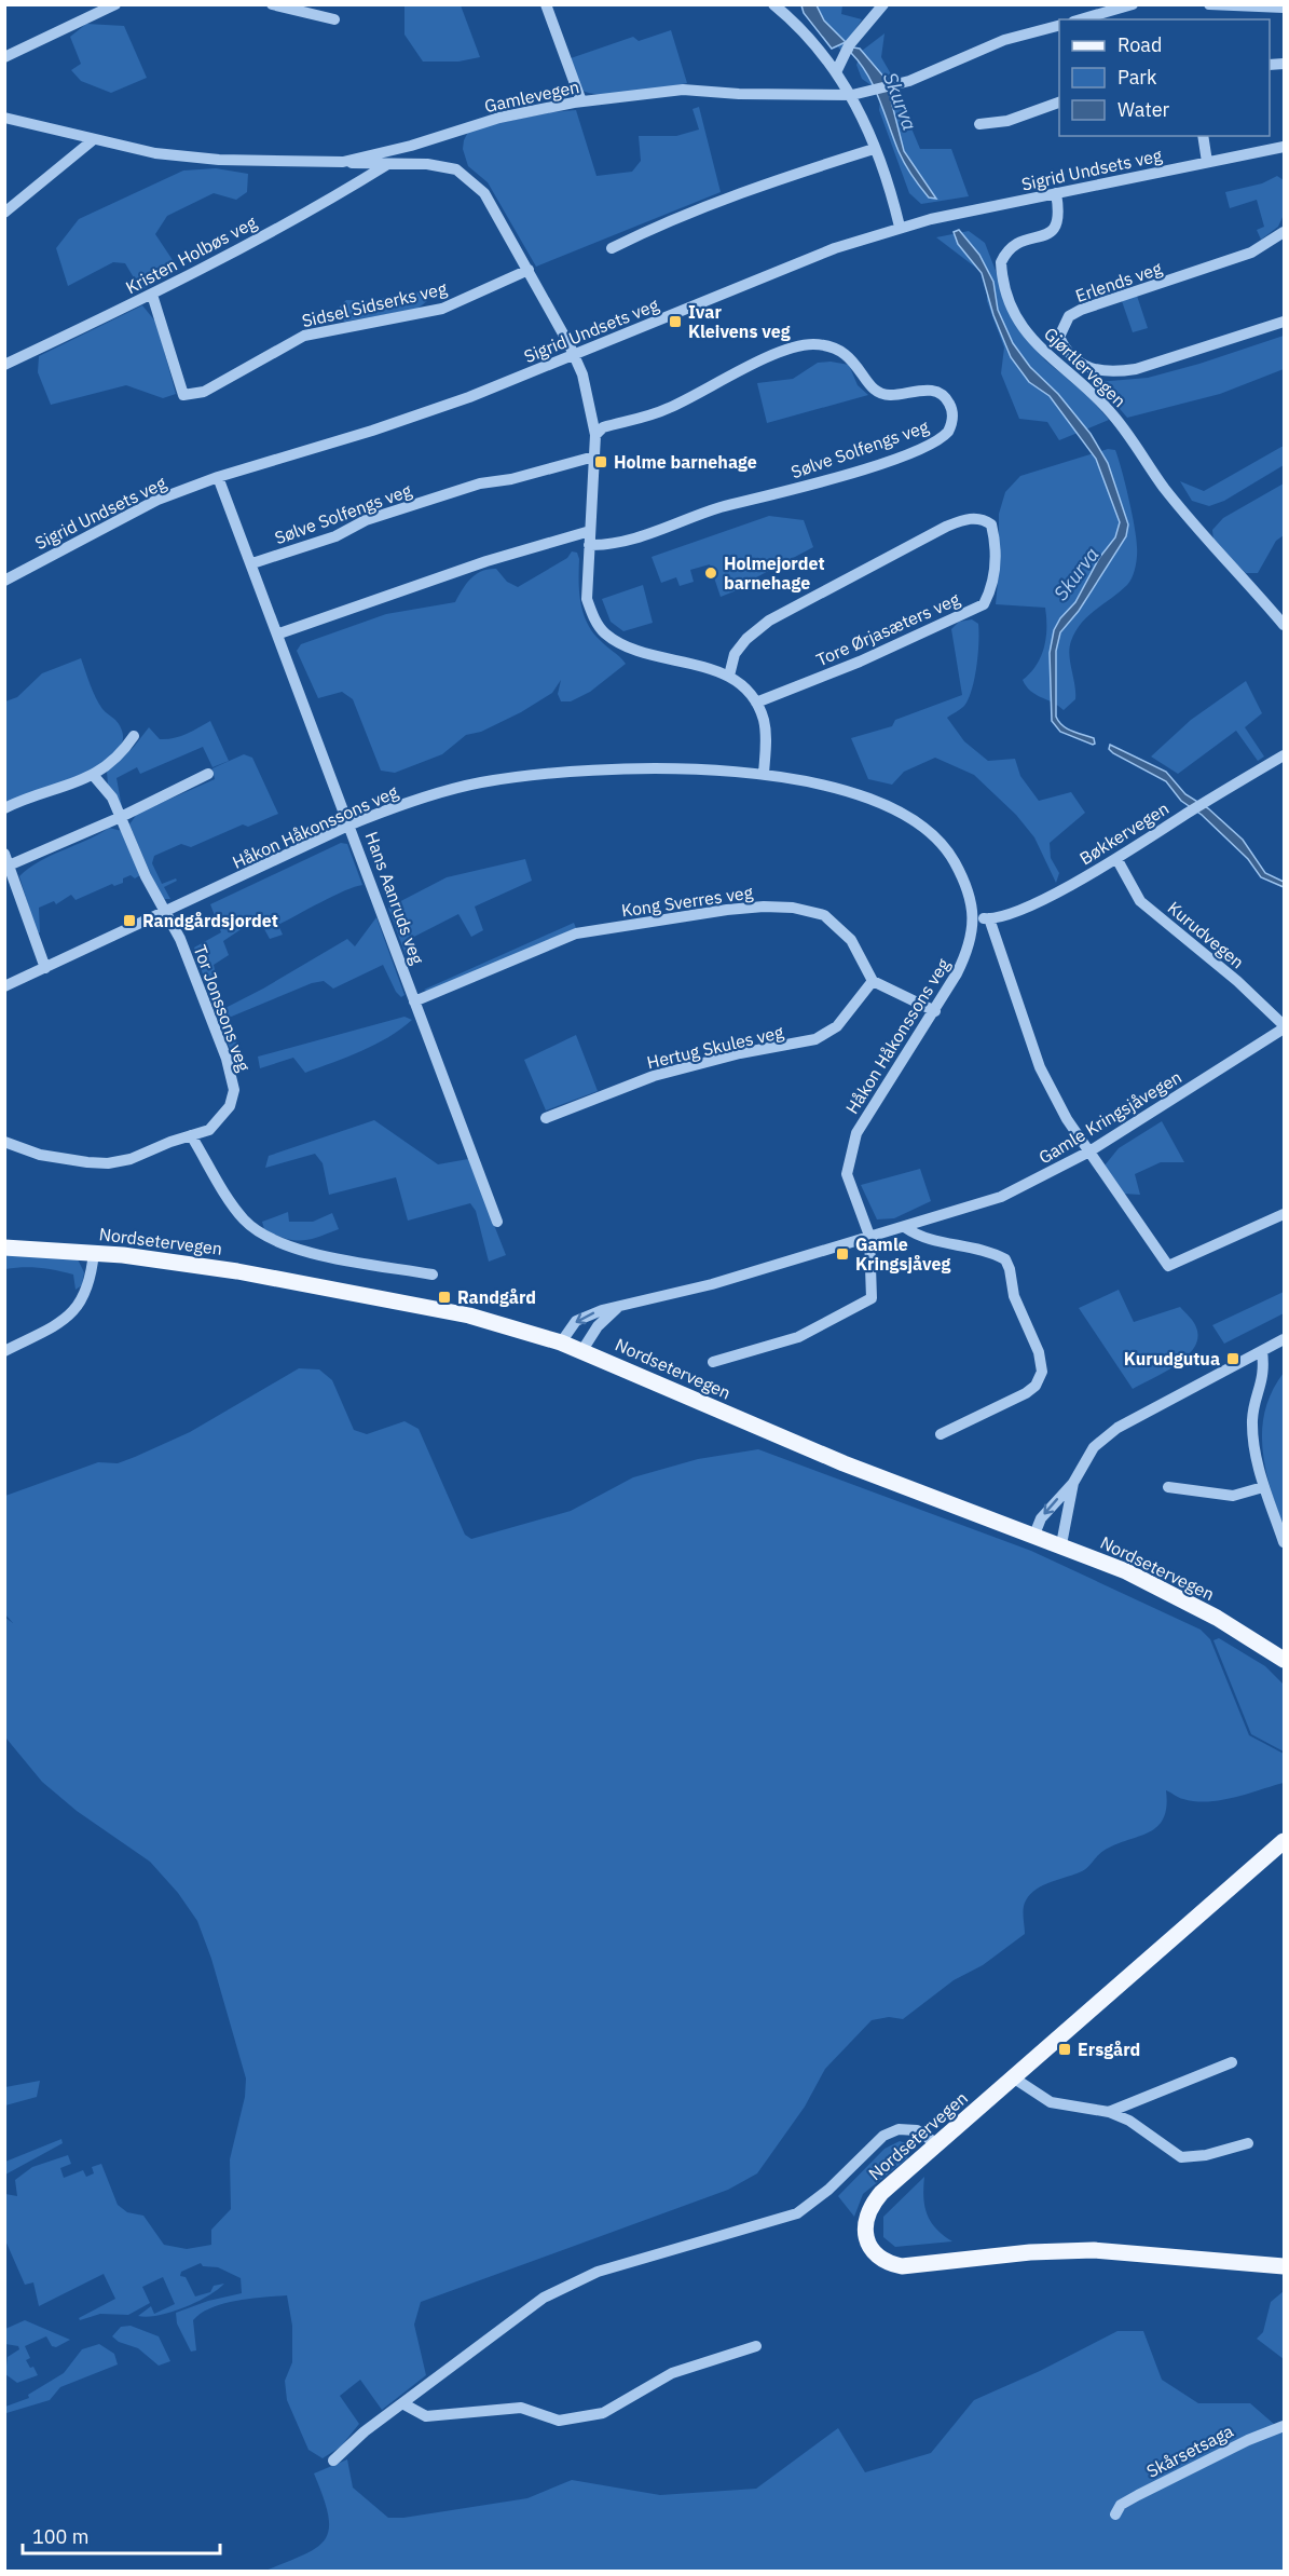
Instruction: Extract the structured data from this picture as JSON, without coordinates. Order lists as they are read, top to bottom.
{
  "streets": {
    "main road": ["Nordsetervegen"],
    "street": [
      "Gamlevegen",
      "Sigrid Undsets veg",
      "Kristen Holbøs veg",
      "Erlends veg",
      "Sidsel Sidserks veg",
      "Gjørtlervegen",
      "Sølve Solfengs veg",
      "Tore Ørjasæters veg",
      "Håkon Håkonssons veg",
      "Bøkkervegen",
      "Hans Aanruds veg",
      "Kong Sverres veg",
      "Kurudvegen",
      "Tor Jonssons veg",
      "Hertug Skules veg",
      "Gamle Kringsjåvegen",
      "Skårsetsaga"
    ]
  },
  "crossings": [
    ["Sigrid Undsets veg", "Gjørtlervegen"],
    ["Sigrid Undsets veg", "Hans Aanruds veg"],
    ["Kristen Holbøs veg", "Sidsel Sidserks veg"],
    ["Sølve Solfengs veg", "Hans Aanruds veg"],
    ["Håkon Håkonssons veg", "Bøkkervegen"],
    ["Håkon Håkonssons veg", "Hans Aanruds veg"],
    ["Håkon Håkonssons veg", "Tor Jonssons veg"],
    ["Håkon Håkonssons veg", "Gamle Kringsjåvegen"],
    ["Bøkkervegen", "Kurudvegen"],
    ["Hans Aanruds veg", "Kong Sverres veg"],
    ["Kong Sverres veg", "Hertug Skules veg"],
    ["Kurudvegen", "Gamle Kringsjåvegen"],
    ["Gamle Kringsjåvegen", "Nordsetervegen"]
  ],
  "water": ["Skurva"],
  "places": {
    "transit": [
      "Ivar Kleivens veg",
      "Holme barnehage",
      "Randgårdsjordet",
      "Gamle Kringsjåveg",
      "Randgård",
      "Kurudgutua",
      "Ersgård"
    ],
    "other": ["Holmejordet barnehage"]
  },
  "legend": ["Road", "Park", "Water"],
  "scale_bar": "100 m"
}
